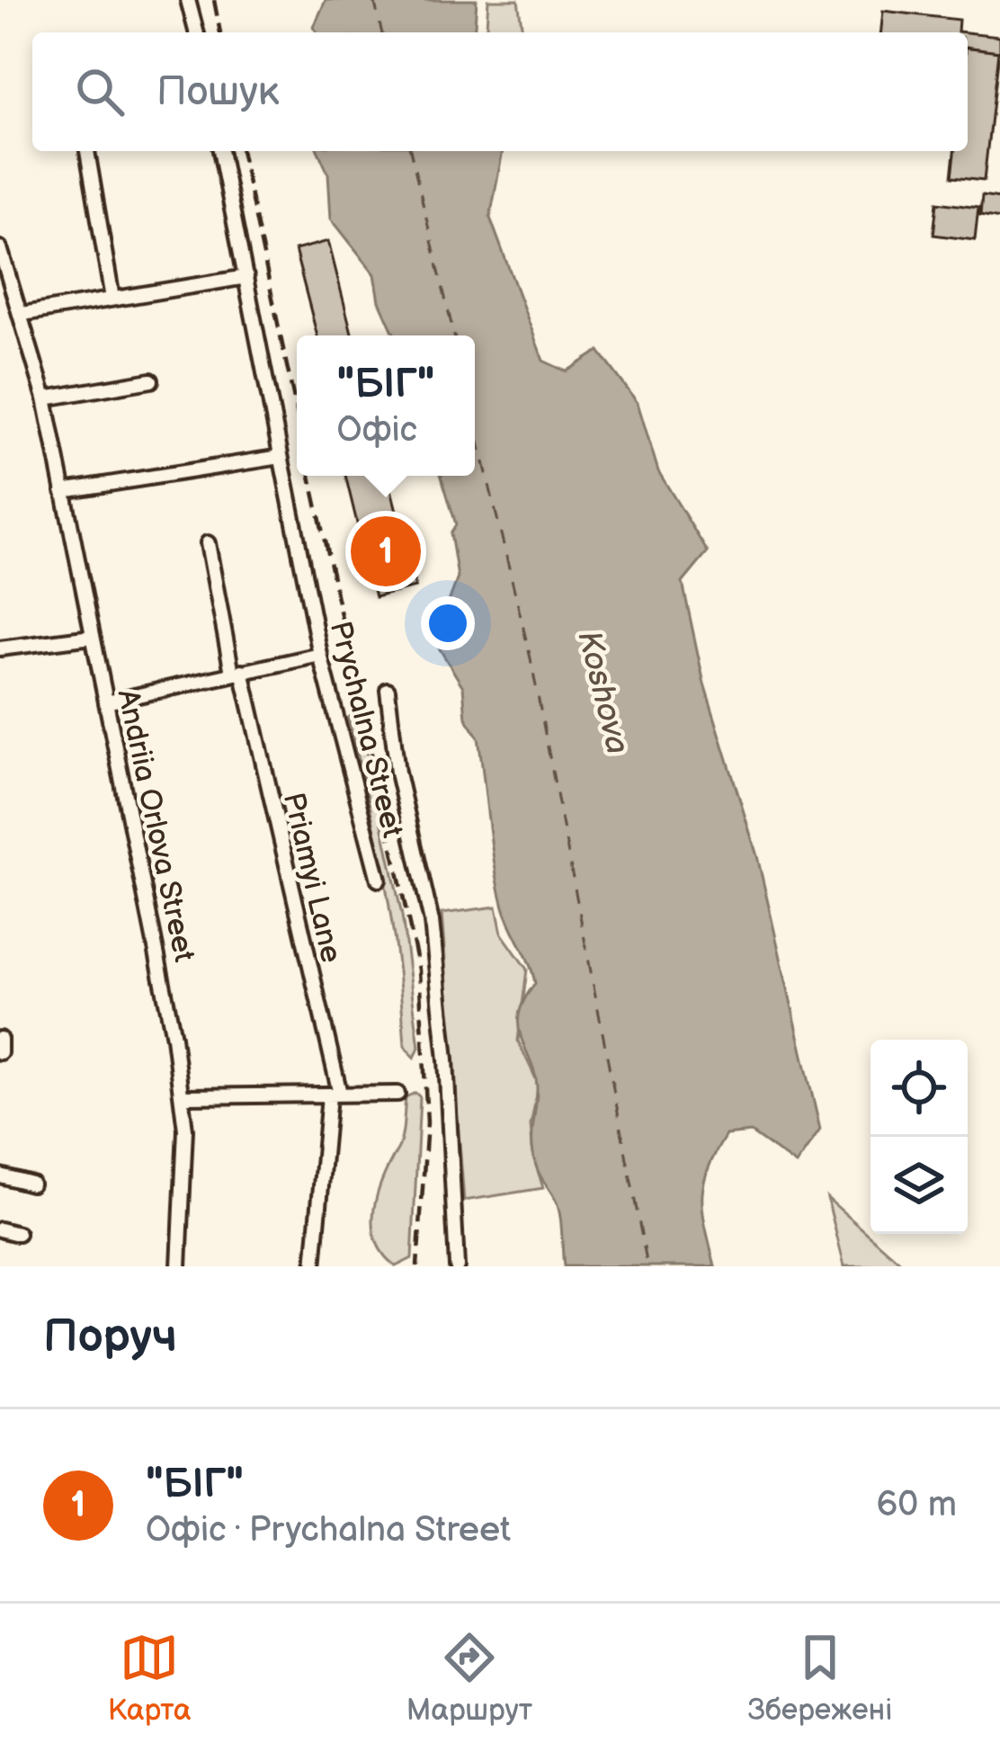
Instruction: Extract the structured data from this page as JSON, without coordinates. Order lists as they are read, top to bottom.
{
  "streets": {
    "street": ["Prychalna Street", "Andriia Orlova Street", "Priamyi Lane"]
  },
  "water": ["Koshova"],
  "page": {
    "search": "Пошук",
    "popup": ["\"БІГ\"", "Офіс"],
    "pins": "1",
    "heading": "Поруч",
    "list": [
      {
        "mark": "1",
        "name": "\"БІГ\"",
        "note": "Офіс · Prychalna Street",
        "value": "60 m"
      }
    ],
    "nav": ["Карта", "Маршрут", "Збережені"]
  }
}
